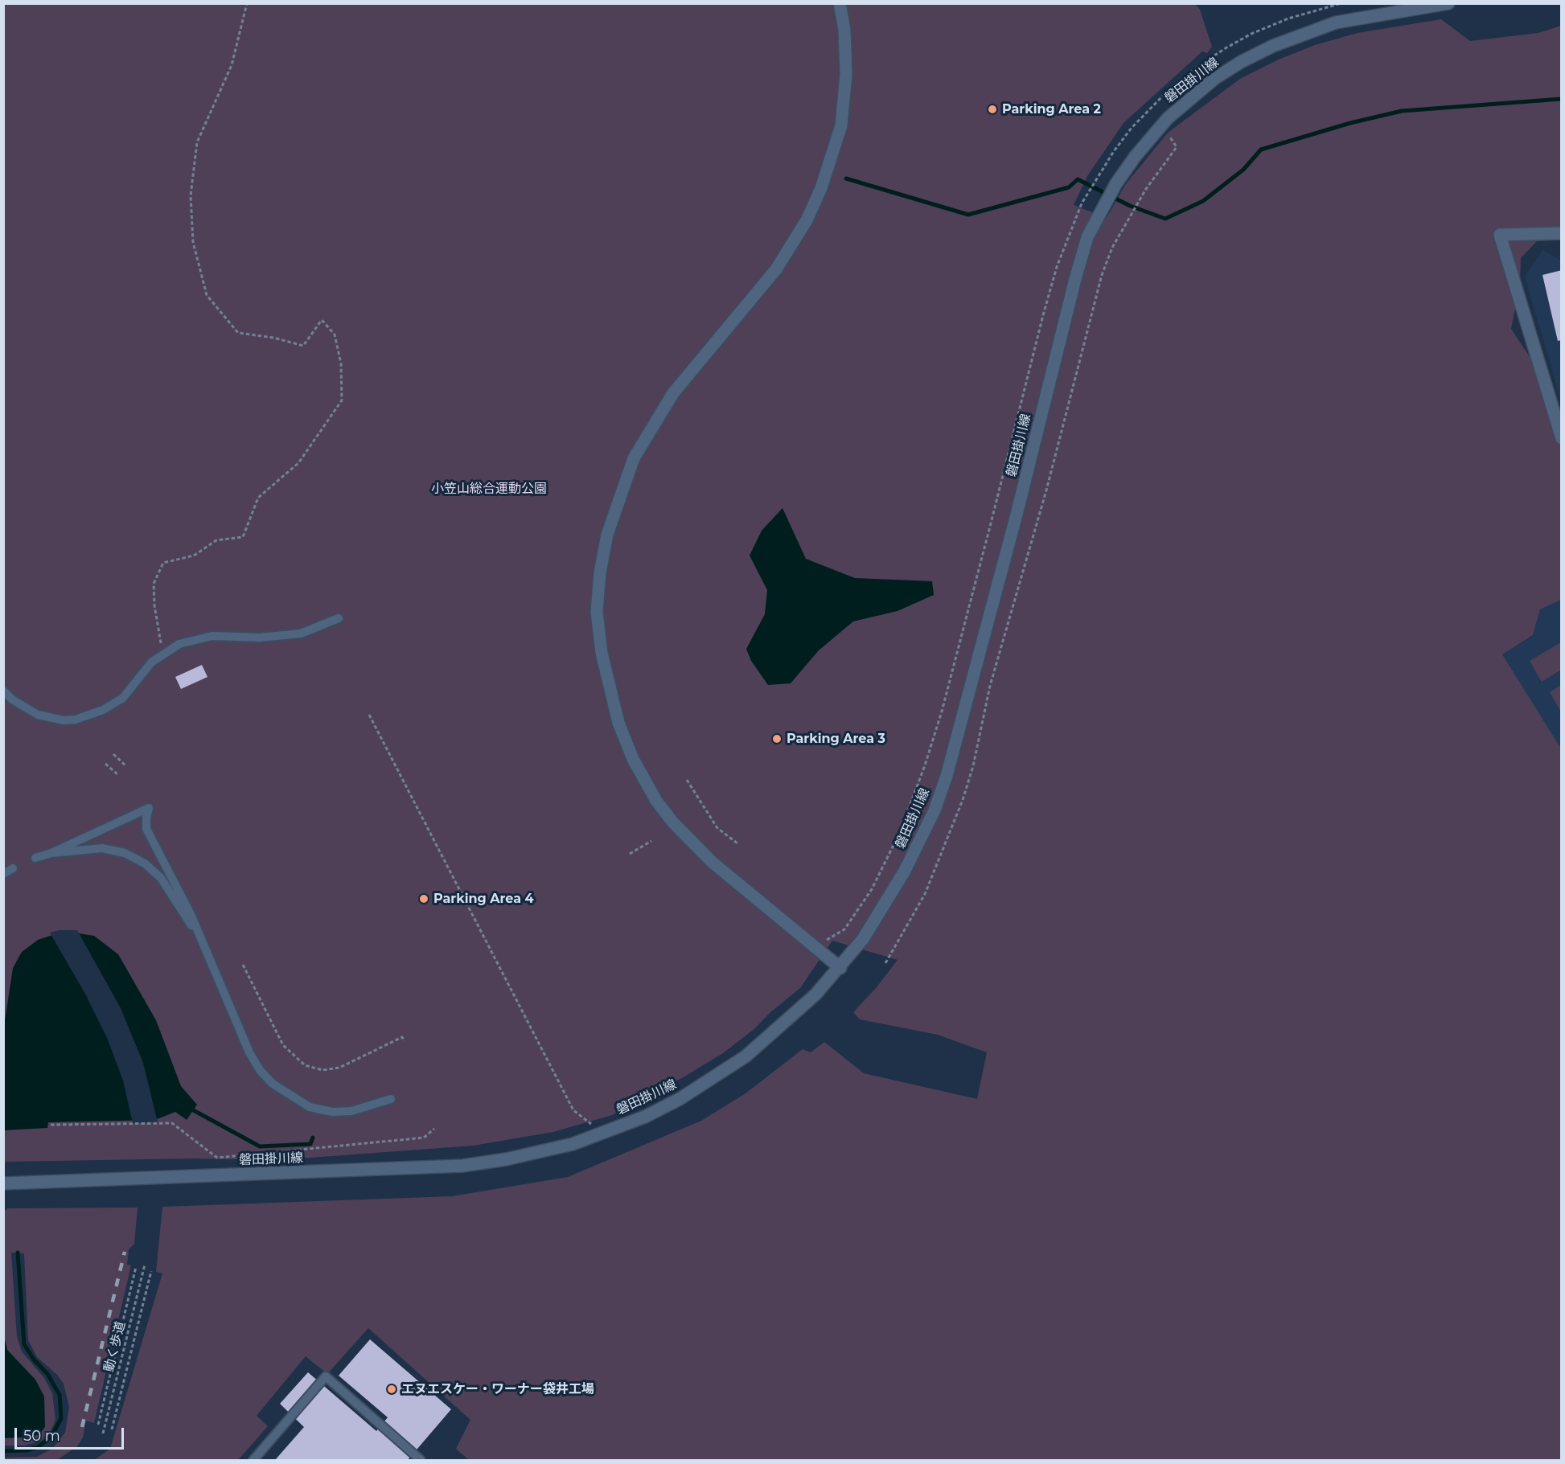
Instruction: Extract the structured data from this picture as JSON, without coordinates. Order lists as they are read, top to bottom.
{
  "streets": {
    "main road": ["磐田掛川線"],
    "path": ["動く歩道"]
  },
  "parks": ["小笠山総合運動公園"],
  "places": [
    "Parking Area 2",
    "Parking Area 3",
    "Parking Area 4",
    "エヌエスケー・ワーナー袋井工場"
  ],
  "scale_bar": "50 m"
}
